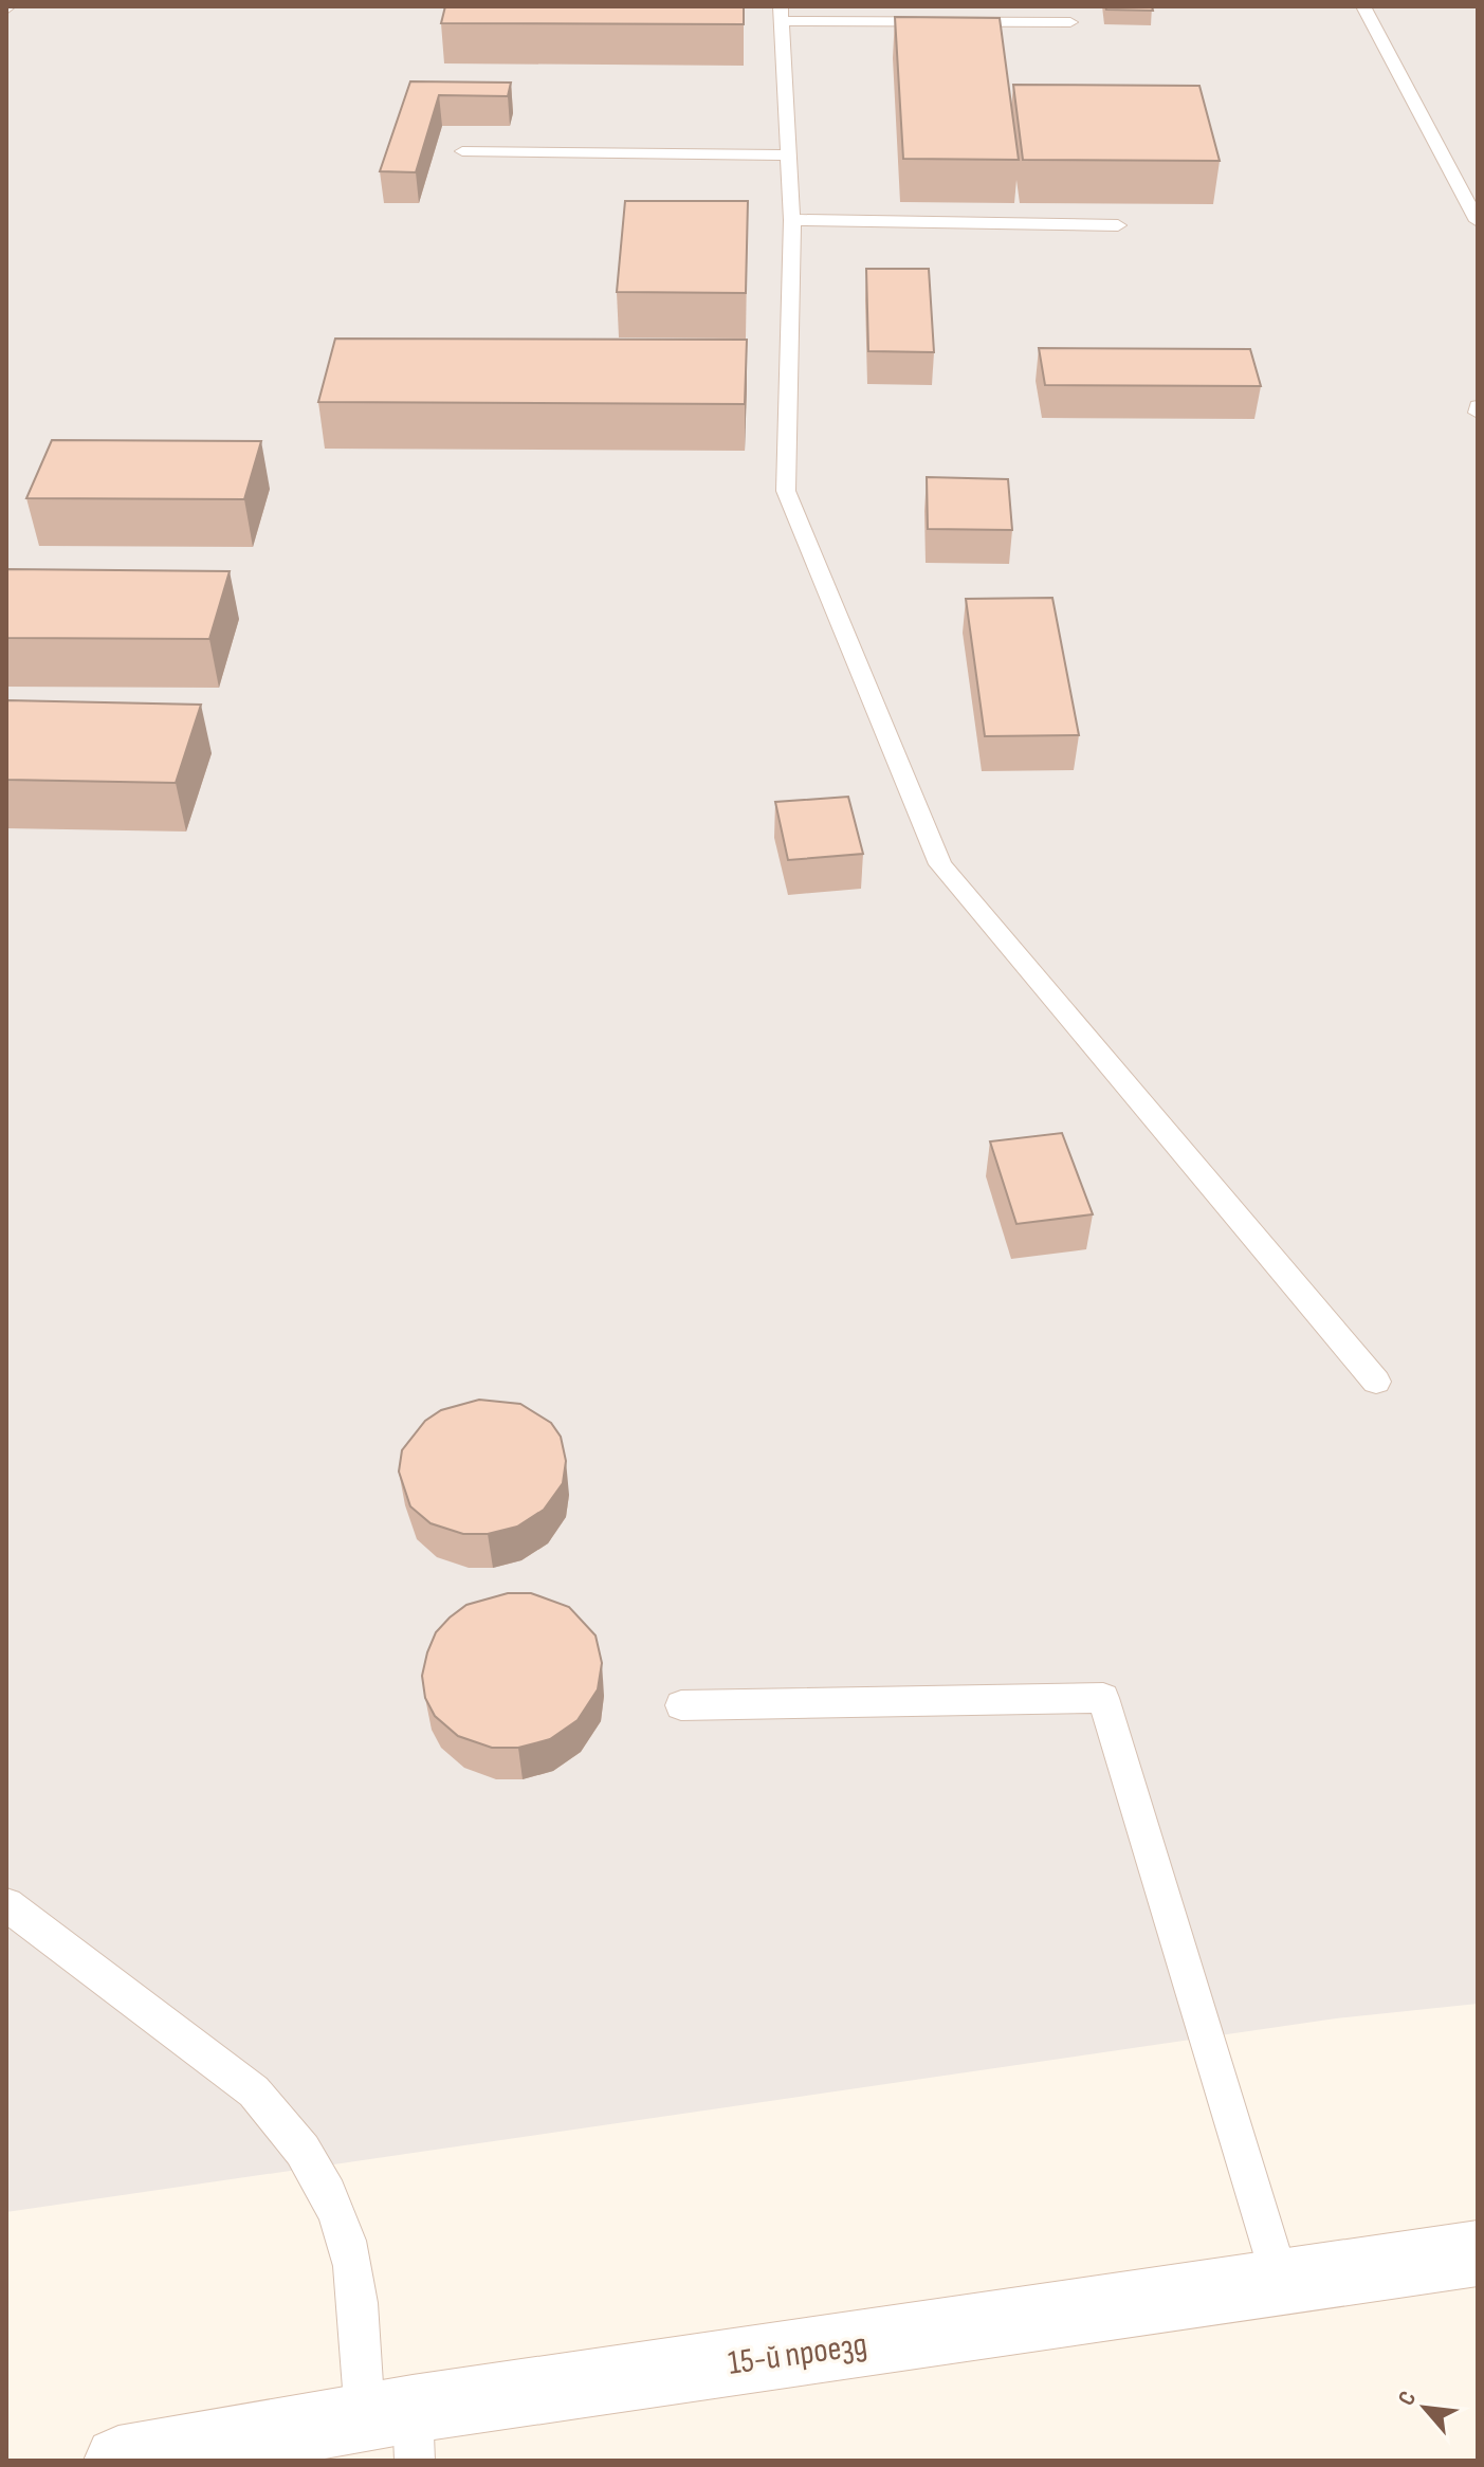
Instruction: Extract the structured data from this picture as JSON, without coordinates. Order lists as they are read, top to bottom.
{
  "streets": {
    "main road": ["15-й проезд"]
  },
  "north": "top left"
}
